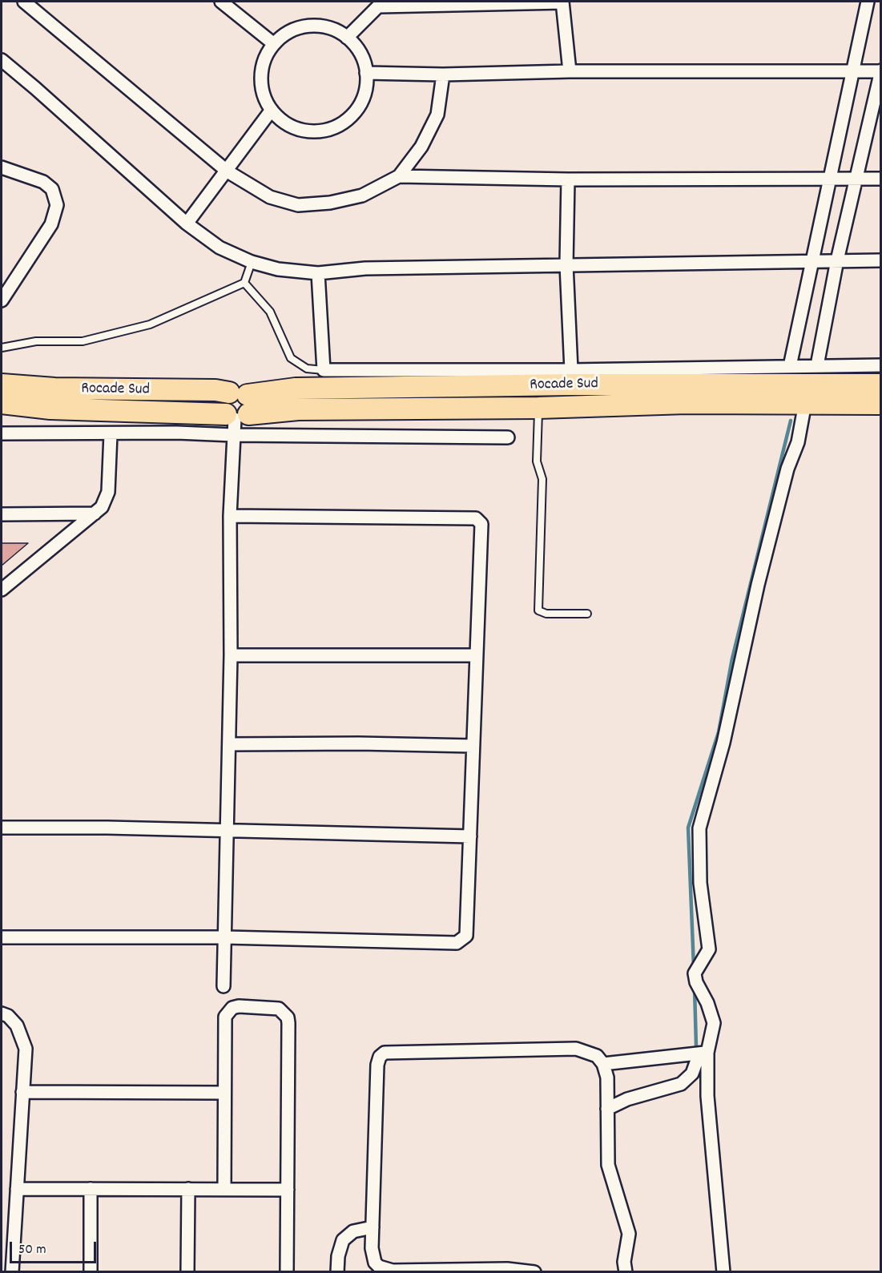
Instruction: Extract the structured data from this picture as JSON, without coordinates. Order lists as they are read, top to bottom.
{
  "streets": {
    "highway": ["Rocade Sud"]
  },
  "scale_bar": "50 m"
}
